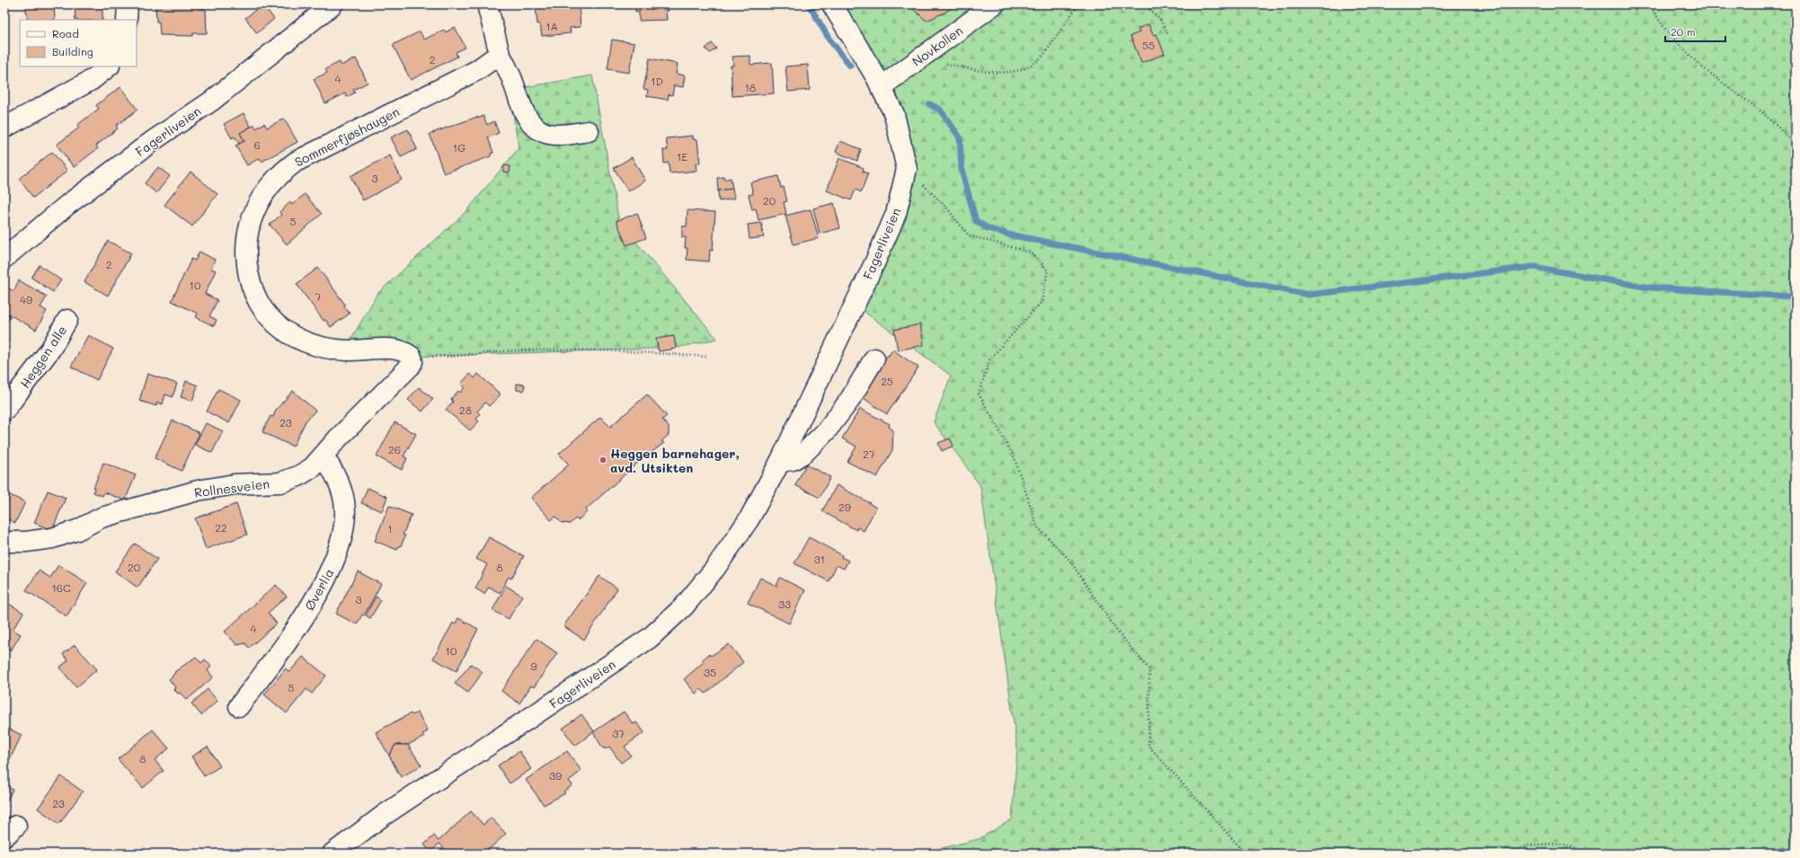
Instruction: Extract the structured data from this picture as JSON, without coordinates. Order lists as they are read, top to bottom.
{
  "streets": {
    "street": [
      "Novkollen",
      "Fagerliveien",
      "Sommerfjøshaugen",
      "Heggen alle",
      "Rollnesveien",
      "Øverlia"
    ]
  },
  "crossings": [
    ["Novkollen", "Fagerliveien"],
    ["Sommerfjøshaugen", "Rollnesveien"],
    ["Rollnesveien", "Øverlia"]
  ],
  "places": ["Heggen barnehager, avd. Utsikten"],
  "house_numbers": [
    "1A",
    "55",
    "2",
    "4",
    "1D",
    "18",
    "6",
    "1G",
    "1E",
    "3",
    "20",
    "5",
    "2",
    "10",
    "7",
    "49",
    "25",
    "28",
    "23",
    "26",
    "27",
    "29",
    "22",
    "1",
    "31",
    "20",
    "8",
    "16C",
    "3",
    "33",
    "4",
    "10",
    "9",
    "35",
    "5",
    "37",
    "8",
    "39",
    "23"
  ],
  "legend": ["Road", "Building"],
  "scale_bar": "20 m"
}
